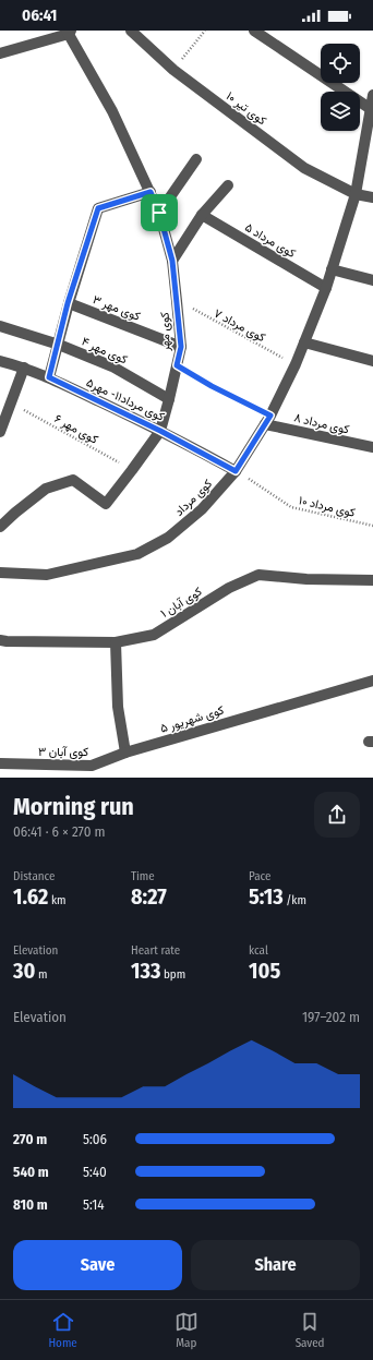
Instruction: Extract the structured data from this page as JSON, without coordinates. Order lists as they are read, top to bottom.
{
  "streets": {
    "street": [
      "کوی تیر ۱۰",
      "کوی مرداد ۵",
      "کوی مهر ۳",
      "کوی مهر",
      "کوی مهر ۴",
      "کوی مرداد۱۱- مهر۵",
      "کوی مرداد ۸",
      "کوی مرداد",
      "کوی آبان ۱",
      "کوی شهریور ۵",
      "کوی آبان ۳"
    ],
    "path": ["کوی مرداد ۷", "کوی مهر ۶", "کوی مرداد ۱۰"]
  },
  "crossings": [
    ["کوی تیر ۱۰", "کوی مرداد"],
    ["کوی مرداد ۵", "کوی مرداد"],
    ["کوی مهر ۳", "کوی مهر"],
    ["کوی مرداد ۷", "کوی مهر"],
    ["کوی مرداد ۷", "کوی مرداد"],
    ["کوی مهر", "کوی مهر ۴"],
    ["کوی مهر", "کوی مرداد۱۱- مهر۵"],
    ["کوی مهر", "کوی مهر ۶"],
    ["کوی مرداد۱۱- مهر۵", "کوی مرداد"],
    ["کوی مرداد۱۱- مهر۵", "کوی مرداد ۱۰"],
    ["کوی مرداد ۸", "کوی مرداد"],
    ["کوی مرداد", "کوی مرداد ۱۰"],
    ["کوی شهریور ۵", "کوی آبان ۳"]
  ],
  "page": {
    "status": "06:41",
    "heading": ["Morning run", "06:41 · 6 × 270 m"],
    "stats": [
      ["Distance", "1.62 km"],
      ["Time", "8:27"],
      ["Pace", "5:13 /km"],
      ["Elevation", "30 m"],
      ["Heart rate", "133 bpm"],
      ["kcal", "105"]
    ],
    "chart": ["Elevation", "197–202 m"],
    "list": [
      {
        "name": "270 m",
        "note": "5:06"
      },
      {
        "name": "540 m",
        "note": "5:40"
      },
      {
        "name": "810 m",
        "note": "5:14"
      }
    ],
    "buttons": ["Save", "Share"],
    "tabs": ["Home", "Map", "Saved"]
  }
}
